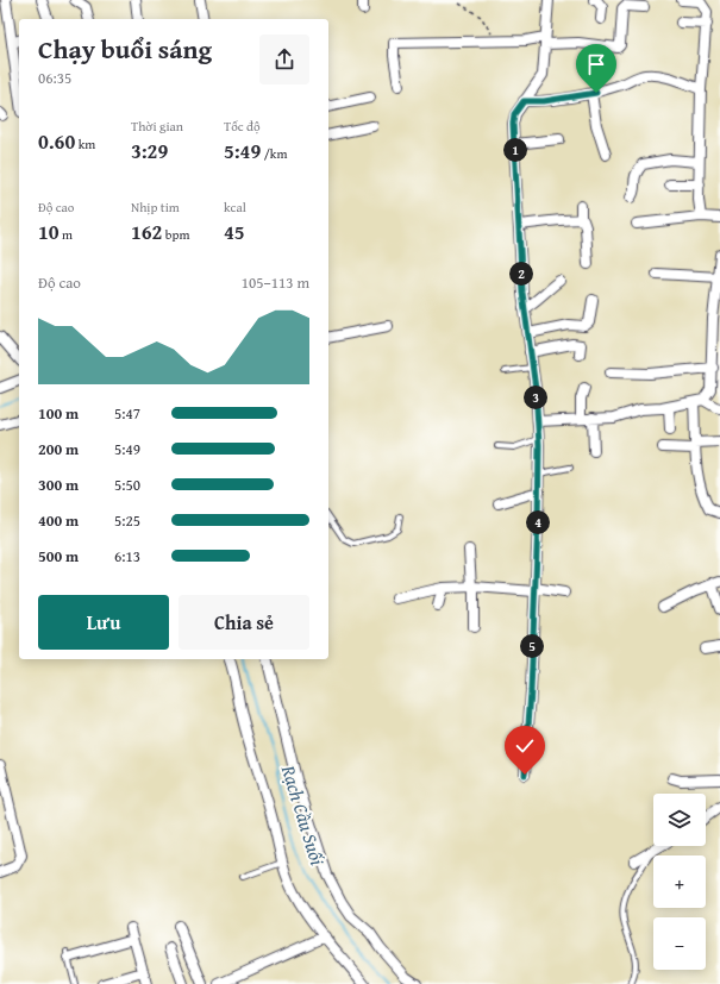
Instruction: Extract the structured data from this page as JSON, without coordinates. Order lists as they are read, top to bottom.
{
  "water": ["Rạch Cầu Suối"],
  "page": {
    "heading": ["Chạy buổi sáng", "06:35"],
    "stats": [
      ["0.60 km"],
      ["Thời gian", "3:29"],
      ["Tốc độ", "5:49 /km"],
      ["Độ cao", "10 m"],
      ["Nhịp tim", "162 bpm"],
      ["kcal", "45"]
    ],
    "pins": [
      "1",
      "2",
      "3",
      "4",
      "5"
    ],
    "chart": ["Độ cao", "105–113 m"],
    "list": [
      {
        "name": "100 m",
        "note": "5:47"
      },
      {
        "name": "200 m",
        "note": "5:49"
      },
      {
        "name": "300 m",
        "note": "5:50"
      },
      {
        "name": "400 m",
        "note": "5:25"
      },
      {
        "name": "500 m",
        "note": "6:13"
      }
    ],
    "buttons": ["Lưu", "Chia sẻ"],
    "map_buttons": ["+", "−"]
  }
}
